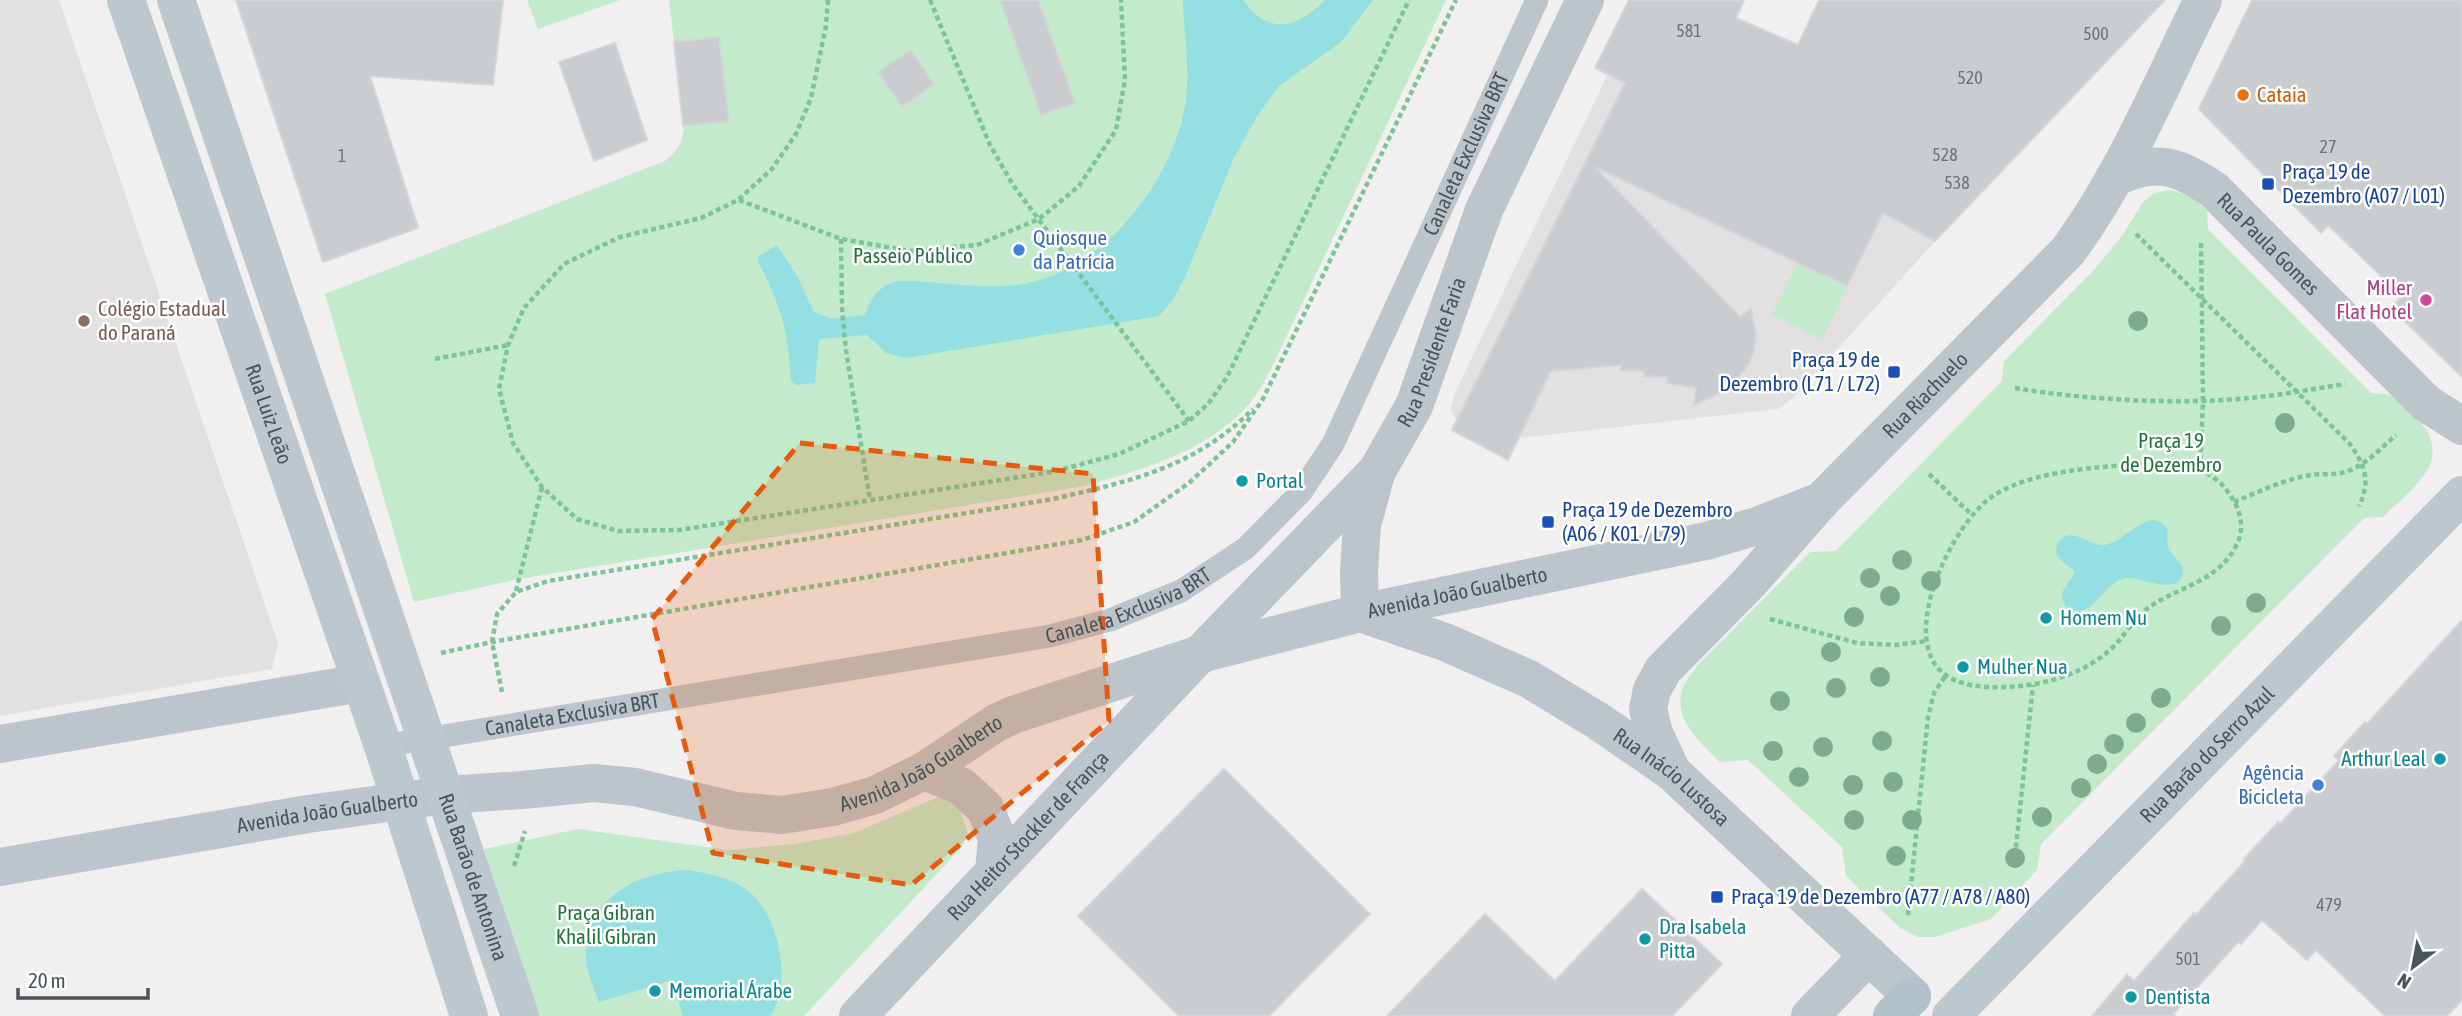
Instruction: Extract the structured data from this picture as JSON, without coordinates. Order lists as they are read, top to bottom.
{
  "streets": {
    "main road": ["Rua Luiz Leão", "Rua Barão do Serro Azul", "Rua Barão de Antonina"],
    "street": [
      "Rua Paula Gomes",
      "Rua Presidente Faria",
      "Rua Riachuelo",
      "Avenida João Gualberto",
      "Rua Inácio Lustosa",
      "Rua Heitor Stockler de França"
    ],
    "lane": ["Canaleta Exclusiva BRT"]
  },
  "crossings": [
    ["Canaleta Exclusiva BRT", "Rua Luiz Leão"],
    ["Canaleta Exclusiva BRT", "Rua Barão de Antonina"],
    ["Rua Paula Gomes", "Rua Riachuelo"],
    ["Rua Presidente Faria", "Avenida João Gualberto"],
    ["Rua Presidente Faria", "Rua Heitor Stockler de França"],
    ["Rua Riachuelo", "Avenida João Gualberto"],
    ["Rua Riachuelo", "Rua Inácio Lustosa"],
    ["Rua Luiz Leão", "Rua Barão de Antonina"],
    ["Avenida João Gualberto", "Rua Inácio Lustosa"],
    ["Avenida João Gualberto", "Rua Heitor Stockler de França"],
    ["Avenida João Gualberto", "Rua Barão de Antonina"]
  ],
  "parks": ["Passeio Público", "Praça 19 de Dezembro", "Praça Gibran Khalil Gibran"],
  "places": {
    "other": [
      "Cataia",
      "Quiosque da Patrícia",
      "Miller Flat Hotel",
      "Colégio Estadual do Paraná",
      "Portal",
      "Homem Nu",
      "Mulher Nua",
      "Arthur Leal",
      "Agência Bicicleta",
      "Dra Isabela Pitta",
      "Memorial Árabe",
      "Dentista"
    ],
    "transit": [
      "Praça 19 de Dezembro (A07 / L01)",
      "Praça 19 de Dezembro (L71 / L72)",
      "Praça 19 de Dezembro (A06 / K01 / L79)",
      "Praça 19 de Dezembro (A77 / A78 / A80)"
    ]
  },
  "house_numbers": [
    "581",
    "500",
    "520",
    "27",
    "528",
    "1",
    "538",
    "479",
    "501"
  ],
  "scale_bar": "20 m",
  "north": "bottom left"
}
